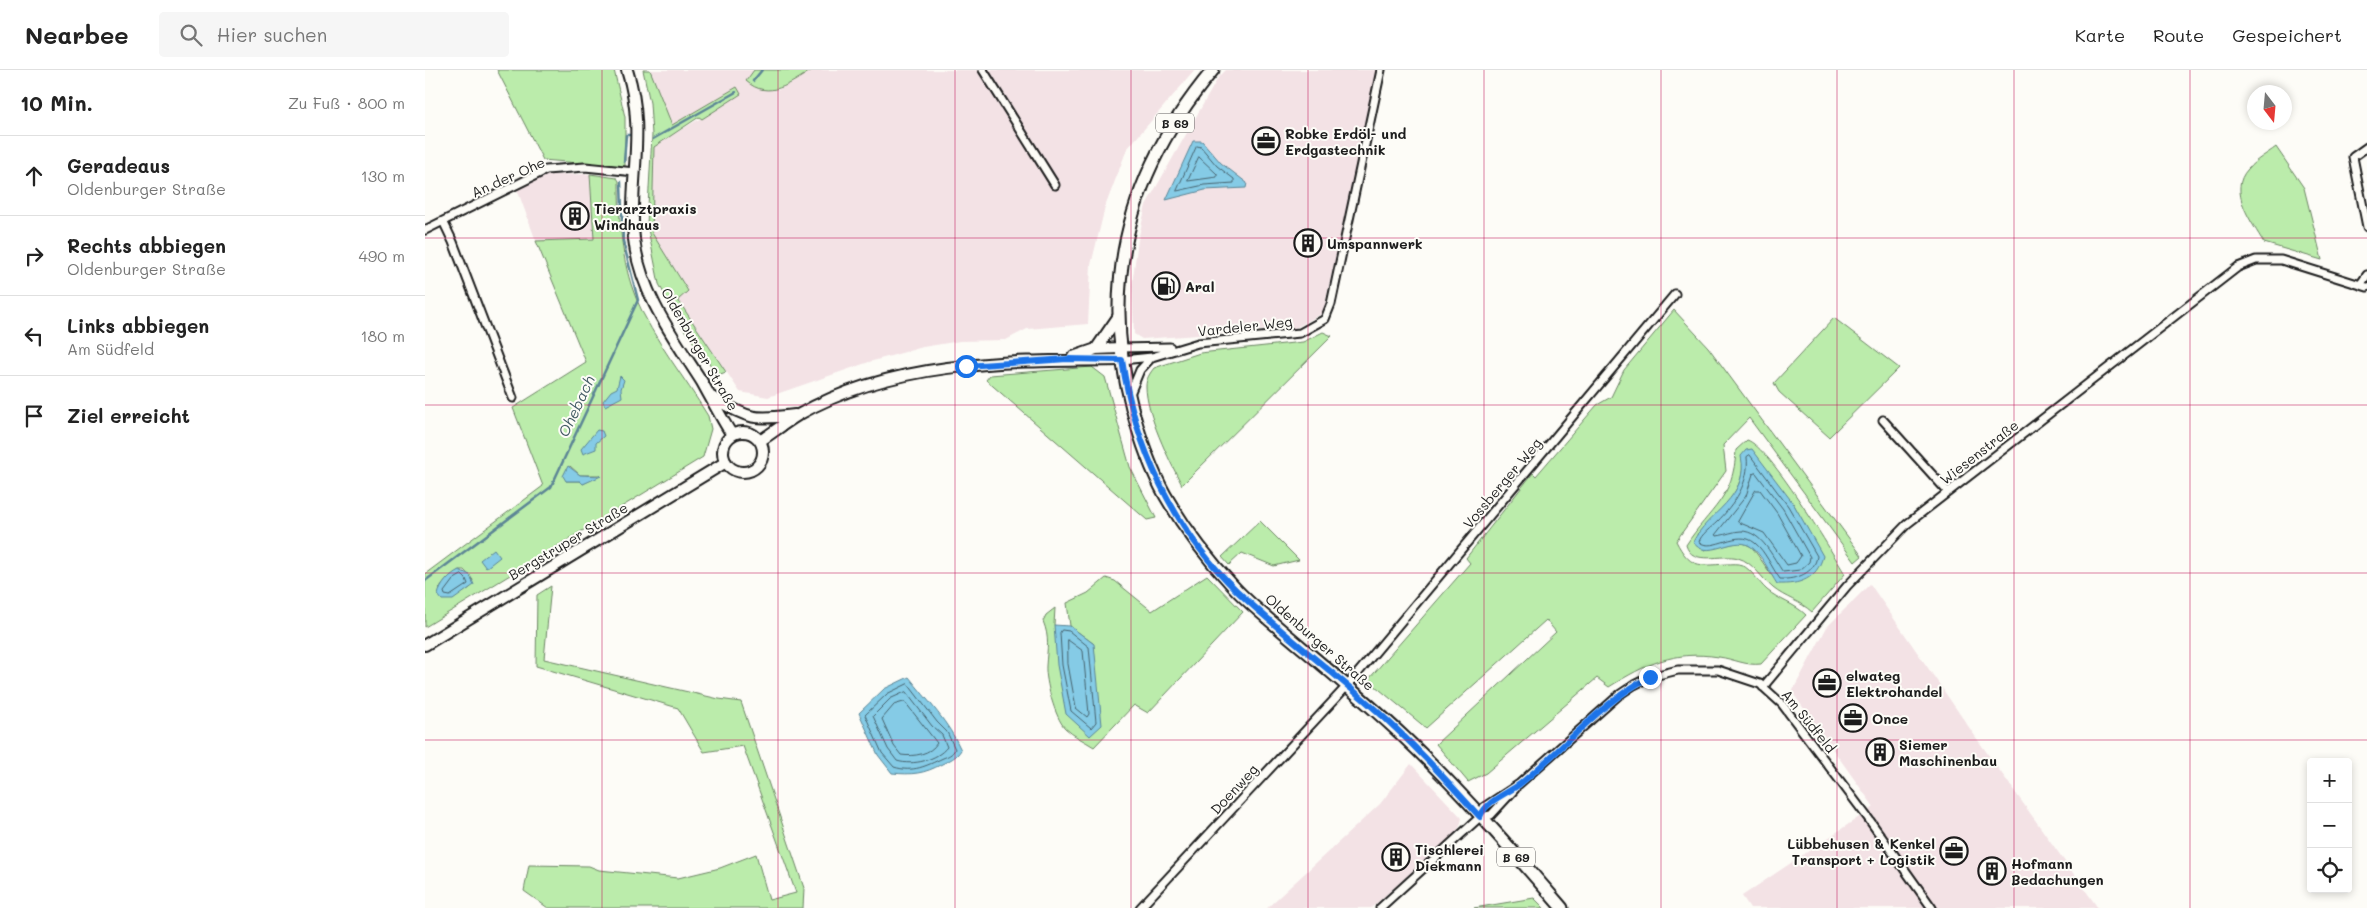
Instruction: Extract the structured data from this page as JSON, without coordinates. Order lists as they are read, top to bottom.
{
  "streets": {
    "main road": ["B 69", "Oldenburger Straße", "Bergstruper Straße"],
    "street": [
      "An der Ohe",
      "Vardeler Weg",
      "Wiesenstraße",
      "Vossberger Weg",
      "Am Südfeld",
      "Doenweg"
    ]
  },
  "crossings": [
    ["B 69", "Vardeler Weg"],
    ["B 69", "Oldenburger Straße"],
    ["An der Ohe", "Oldenburger Straße"],
    ["Vardeler Weg", "Oldenburger Straße"],
    ["Oldenburger Straße", "Vossberger Weg"],
    ["Oldenburger Straße", "Bergstruper Straße"],
    ["Oldenburger Straße", "Am Südfeld"],
    ["Oldenburger Straße", "Doenweg"],
    ["Wiesenstraße", "Am Südfeld"],
    ["Vossberger Weg", "Doenweg"]
  ],
  "water": ["Ohebach"],
  "places": {
    "office": [
      "Robke Erdöl- und Erdgastechnik",
      "elwateg Elektrohandel",
      "Once",
      "Lübbehusen & Kenkel Transport + Logistik"
    ],
    "building": [
      "Tierarztpraxis Windhaus",
      "Umspannwerk",
      "Siemer Maschinenbau",
      "Tischlerei Diekmann",
      "Hofmann Bedachungen"
    ],
    "fuel station": ["Aral"]
  },
  "north": "bottom",
  "page": {
    "header": "Nearbee",
    "search": "Hier suchen",
    "nav": ["Karte", "Route", "Gespeichert"],
    "heading": ["10 Min.", "Zu Fuß · 800 m"],
    "list": [
      ["Geradeaus", "Oldenburger Straße", "130 m"],
      ["Rechts abbiegen", "Oldenburger Straße", "490 m"],
      ["Links abbiegen", "Am Südfeld", "180 m"],
      "Ziel erreicht"
    ],
    "map_buttons": ["+", "−"]
  }
}
